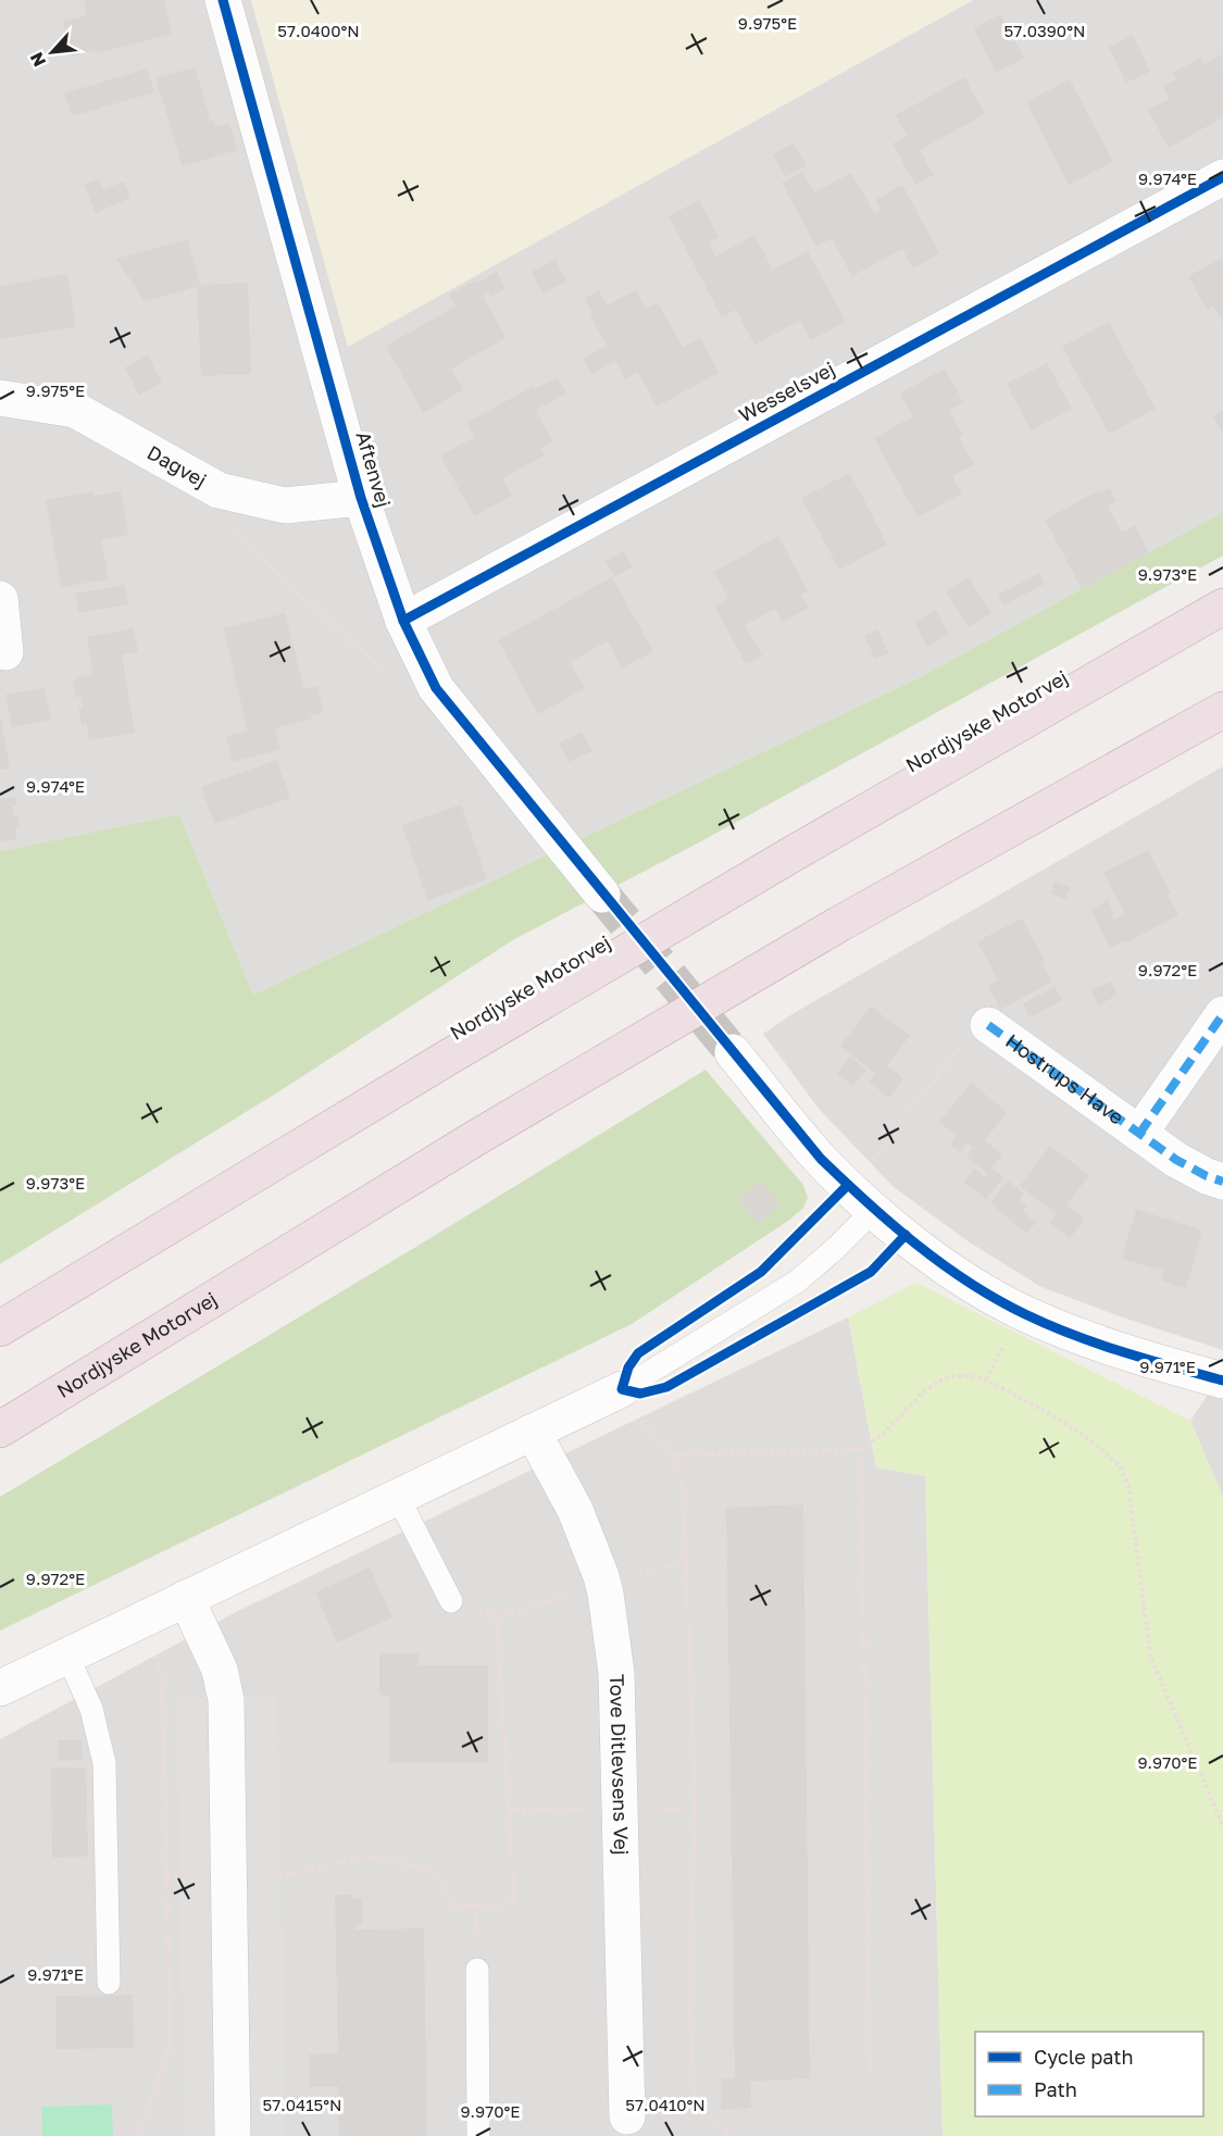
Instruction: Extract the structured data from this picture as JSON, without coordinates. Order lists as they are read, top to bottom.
{
  "streets": {
    "highway": ["Nordjyske Motorvej"],
    "street": [
      "Wesselsvej",
      "Dagvej",
      "Aftenvej",
      "Hostrups Have",
      "Tove Ditlevsens Vej"
    ]
  },
  "crossings": [
    ["Wesselsvej", "Aftenvej"],
    ["Dagvej", "Aftenvej"]
  ],
  "legend": ["Cycle path", "Path"],
  "north": "bottom left",
  "coordinates": [
    "9.975°E",
    "57.0400°N",
    "57.0390°N",
    "9.974°E",
    "9.973°E",
    "9.972°E",
    "9.971°E",
    "9.970°E",
    "57.0415°N",
    "57.0410°N"
  ]
}
